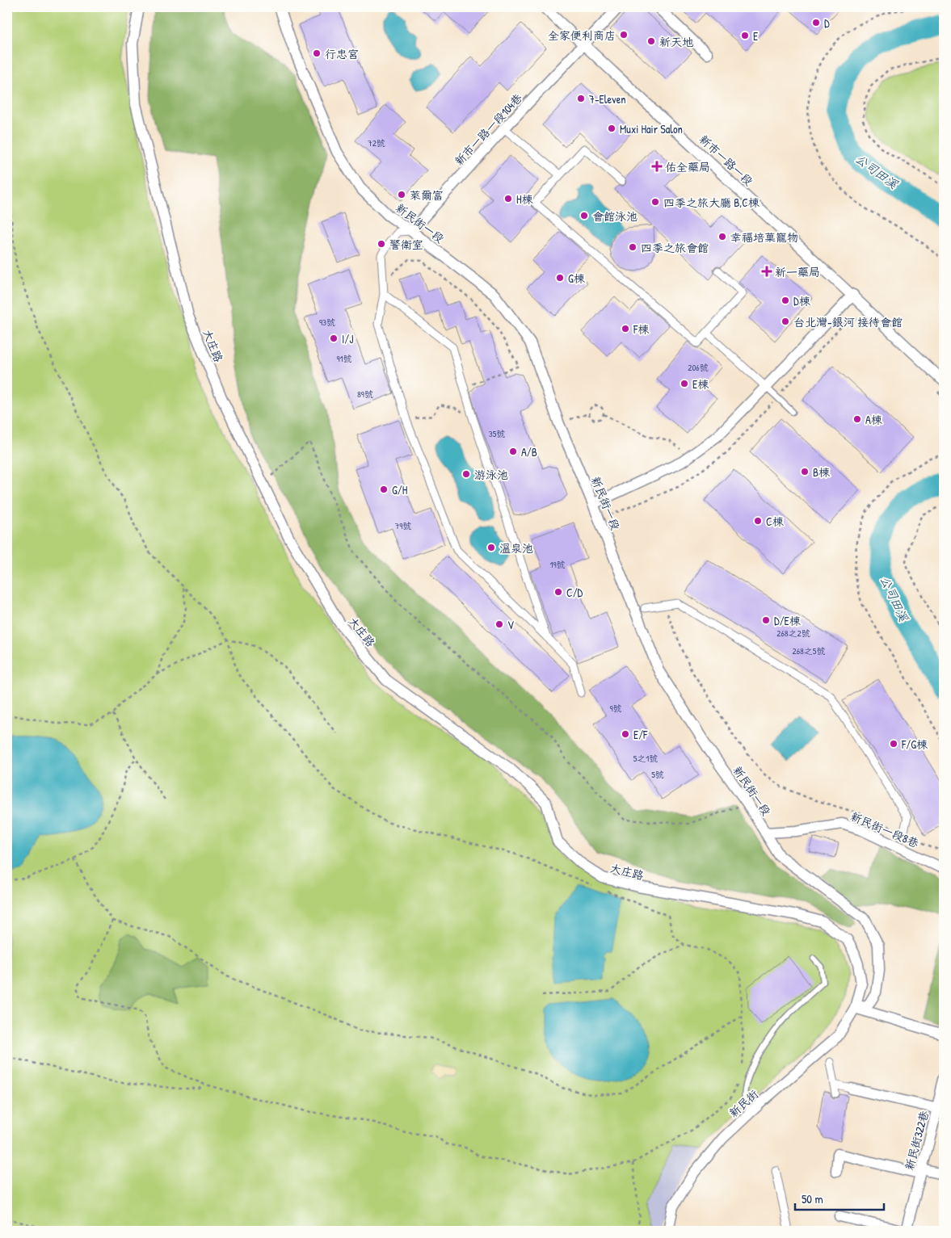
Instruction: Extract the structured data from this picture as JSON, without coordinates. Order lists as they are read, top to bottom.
{
  "streets": {
    "street": [
      "新市一路一段104巷",
      "新市一路一段",
      "新民街一段",
      "大庄路",
      "新民街一段8巷",
      "新民街",
      "新民街322巷"
    ]
  },
  "crossings": [
    ["新市一路一段104巷", "新市一路一段"],
    ["新市一路一段104巷", "新民街一段"],
    ["新民街一段", "大庄路"],
    ["新民街一段", "新民街一段8巷"],
    ["新民街一段", "新民街"],
    ["大庄路", "新民街"]
  ],
  "water": ["公司田溪"],
  "places": {
    "other": [
      "D",
      "全家便利商店",
      "E",
      "新天地",
      "行忠宮",
      "7-Eleven",
      "Muxi Hair Salon",
      "萊爾富",
      "H棟",
      "四季之旅大廳 B,C棟",
      "會館泳池",
      "幸福培菓寵物",
      "警衛室",
      "四季之旅會館",
      "G棟",
      "D棟",
      "台北灣-銀河 接待會館",
      "F棟",
      "I/J",
      "E棟",
      "A棟",
      "A/B",
      "B棟",
      "游泳池",
      "G/H",
      "C棟",
      "溫泉池",
      "C/D",
      "D/E棟",
      "V",
      "E/F",
      "F/G棟"
    ],
    "health": ["佑全藥局", "新一藥局"]
  },
  "house_numbers": [
    "72號",
    "93號",
    "91號",
    "206號",
    "89號",
    "35號",
    "79號",
    "19號",
    "268之2號",
    "268之5號",
    "9號",
    "5之1號",
    "5號"
  ],
  "scale_bar": "50 m"
}
